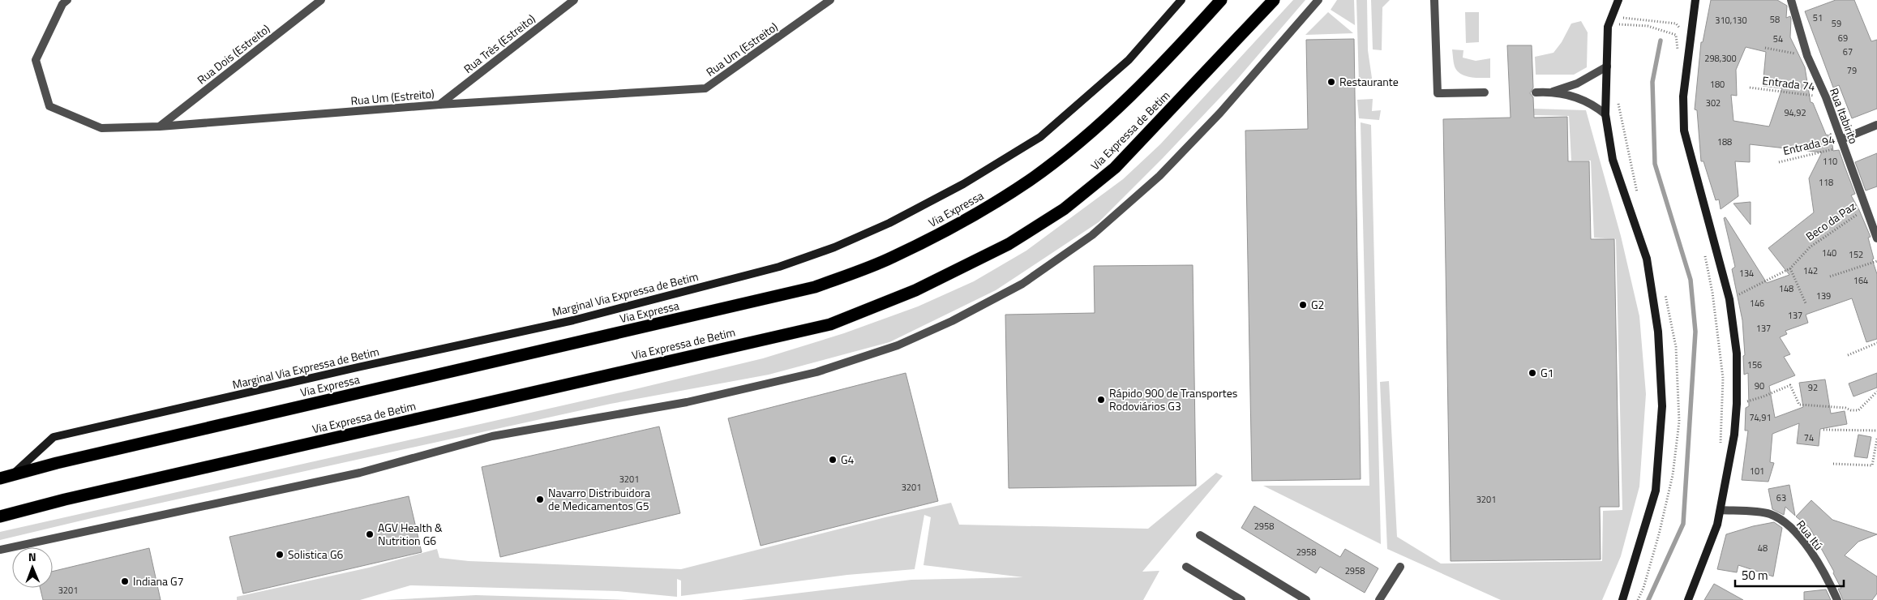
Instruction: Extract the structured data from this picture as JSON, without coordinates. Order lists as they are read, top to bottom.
{
  "streets": {
    "highway": ["Via Expressa de Betim", "Via Expressa"],
    "street": [
      "Rua Três (Estreito)",
      "Rua Um (Estreito)",
      "Rua Dois (Estreito)",
      "Rua Itabirito",
      "Marginal Via Expressa de Betim",
      "Rua Itú"
    ],
    "path": ["Entrada 74", "Entrada 94", "Beco da Paz"]
  },
  "crossings": [
    ["Rua Três (Estreito)", "Rua Um (Estreito)"],
    ["Rua Um (Estreito)", "Rua Dois (Estreito)"],
    ["Entrada 74", "Rua Itabirito"],
    ["Rua Itabirito", "Entrada 94"],
    ["Rua Itabirito", "Beco da Paz"],
    ["Via Expressa", "Marginal Via Expressa de Betim"]
  ],
  "places": [
    "Restaurante",
    "G2",
    "G1",
    "Rápido 900 de Transportes Rodoviários G3",
    "G4",
    "Navarro Distribuidora de Medicamentos G5",
    "AGV Health & Nutrition G6",
    "Solistica G6",
    "Indiana G7"
  ],
  "house_numbers": [
    "51",
    "58",
    "310,130",
    "59",
    "69",
    "54",
    "67",
    "298,300",
    "79",
    "180",
    "302",
    "94,92",
    "188",
    "110",
    "118",
    "140",
    "152",
    "142",
    "134",
    "164",
    "148",
    "139",
    "146",
    "137",
    "137",
    "156",
    "90",
    "92",
    "74,91",
    "74",
    "101",
    "3201",
    "3201",
    "63",
    "3201",
    "2958",
    "48",
    "2958",
    "2958",
    "3201"
  ],
  "scale_bar": "50 m",
  "north": "top"
}
